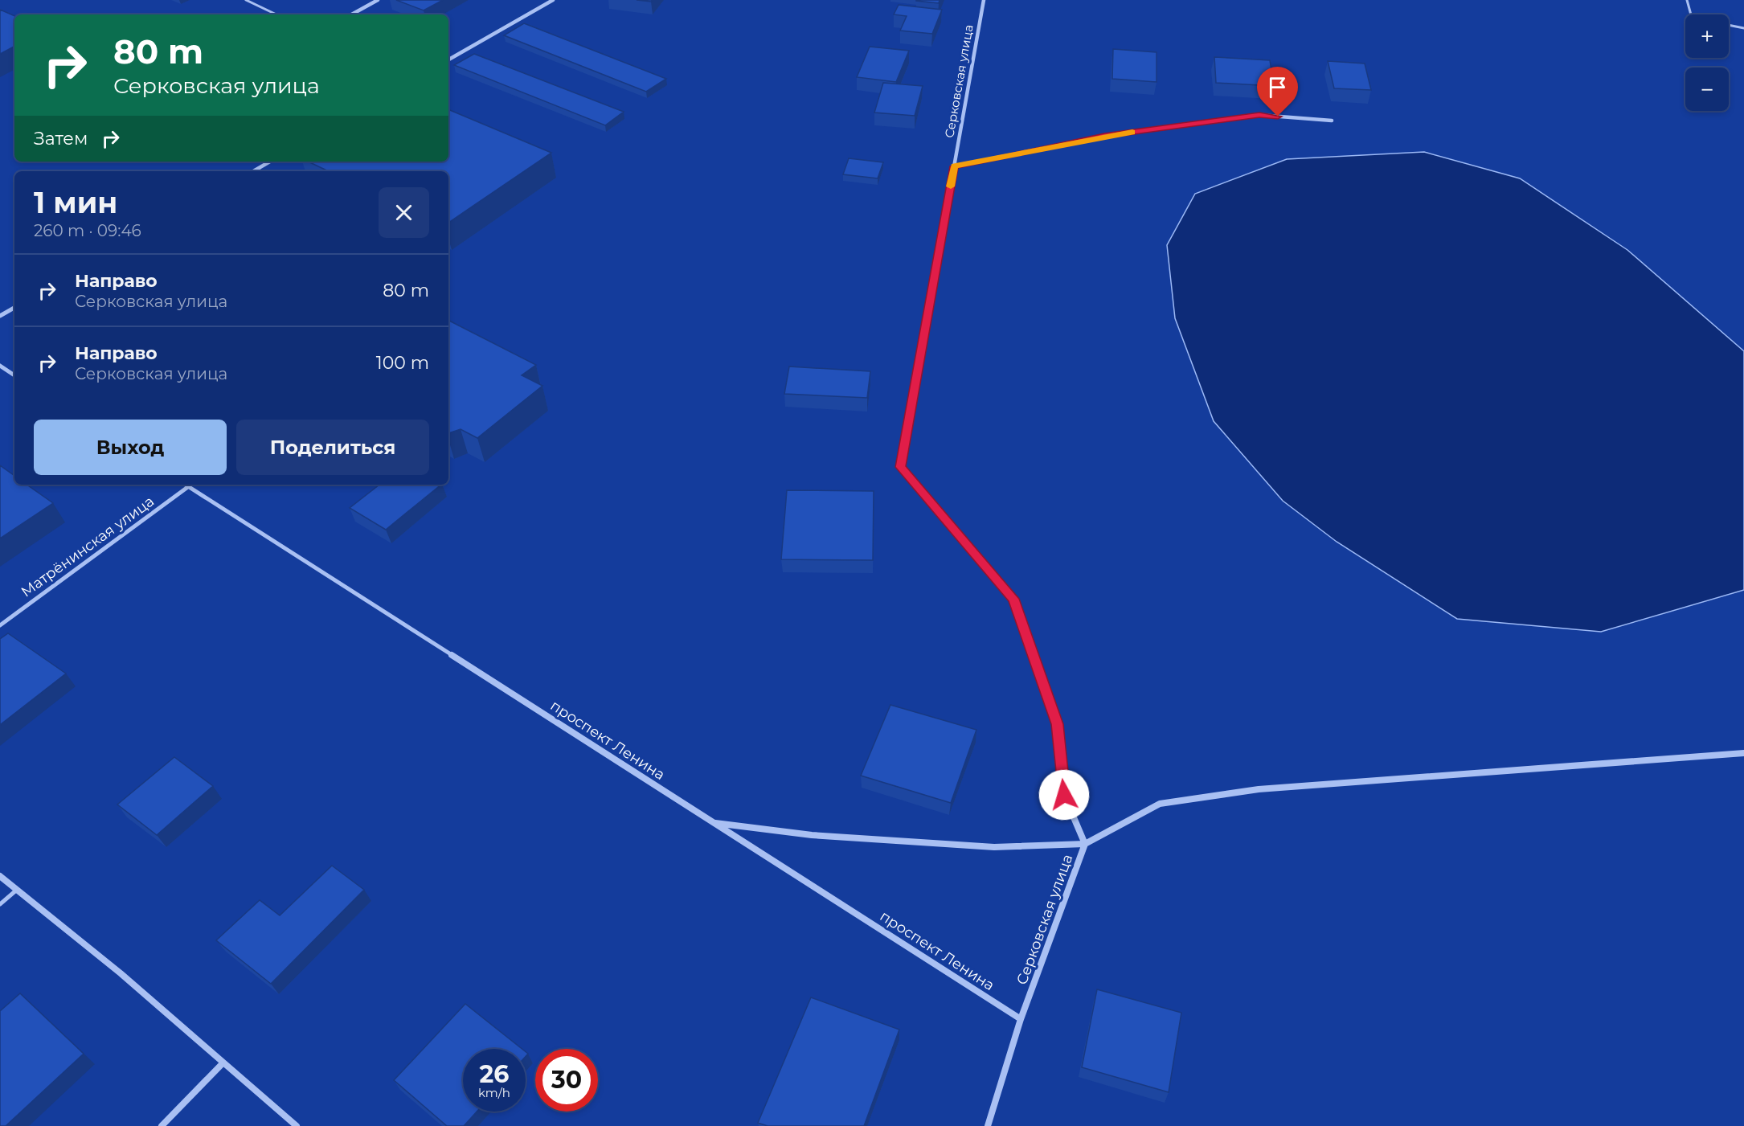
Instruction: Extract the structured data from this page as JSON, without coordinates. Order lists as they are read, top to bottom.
{
  "streets": {
    "street": ["Серковская улица", "Матрёнинская улица", "проспект Ленина"]
  },
  "crossings": [
    ["Серковская улица", "проспект Ленина"],
    ["Матрёнинская улица", "проспект Ленина"]
  ],
  "page": {
    "map_buttons": ["+", "−"],
    "turn": ["80 m", "Серковская улица"],
    "then": "Затем",
    "heading": ["1 мин", "260 m · 09:46"],
    "list": [
      {
        "name": "Направо",
        "note": "Серковская улица",
        "value": "80 m"
      },
      {
        "name": "Направо",
        "note": "Серковская улица",
        "value": "100 m"
      }
    ],
    "buttons": ["Выход", "Поделиться"],
    "speed": "26 km/h",
    "limit": "30"
  }
}
